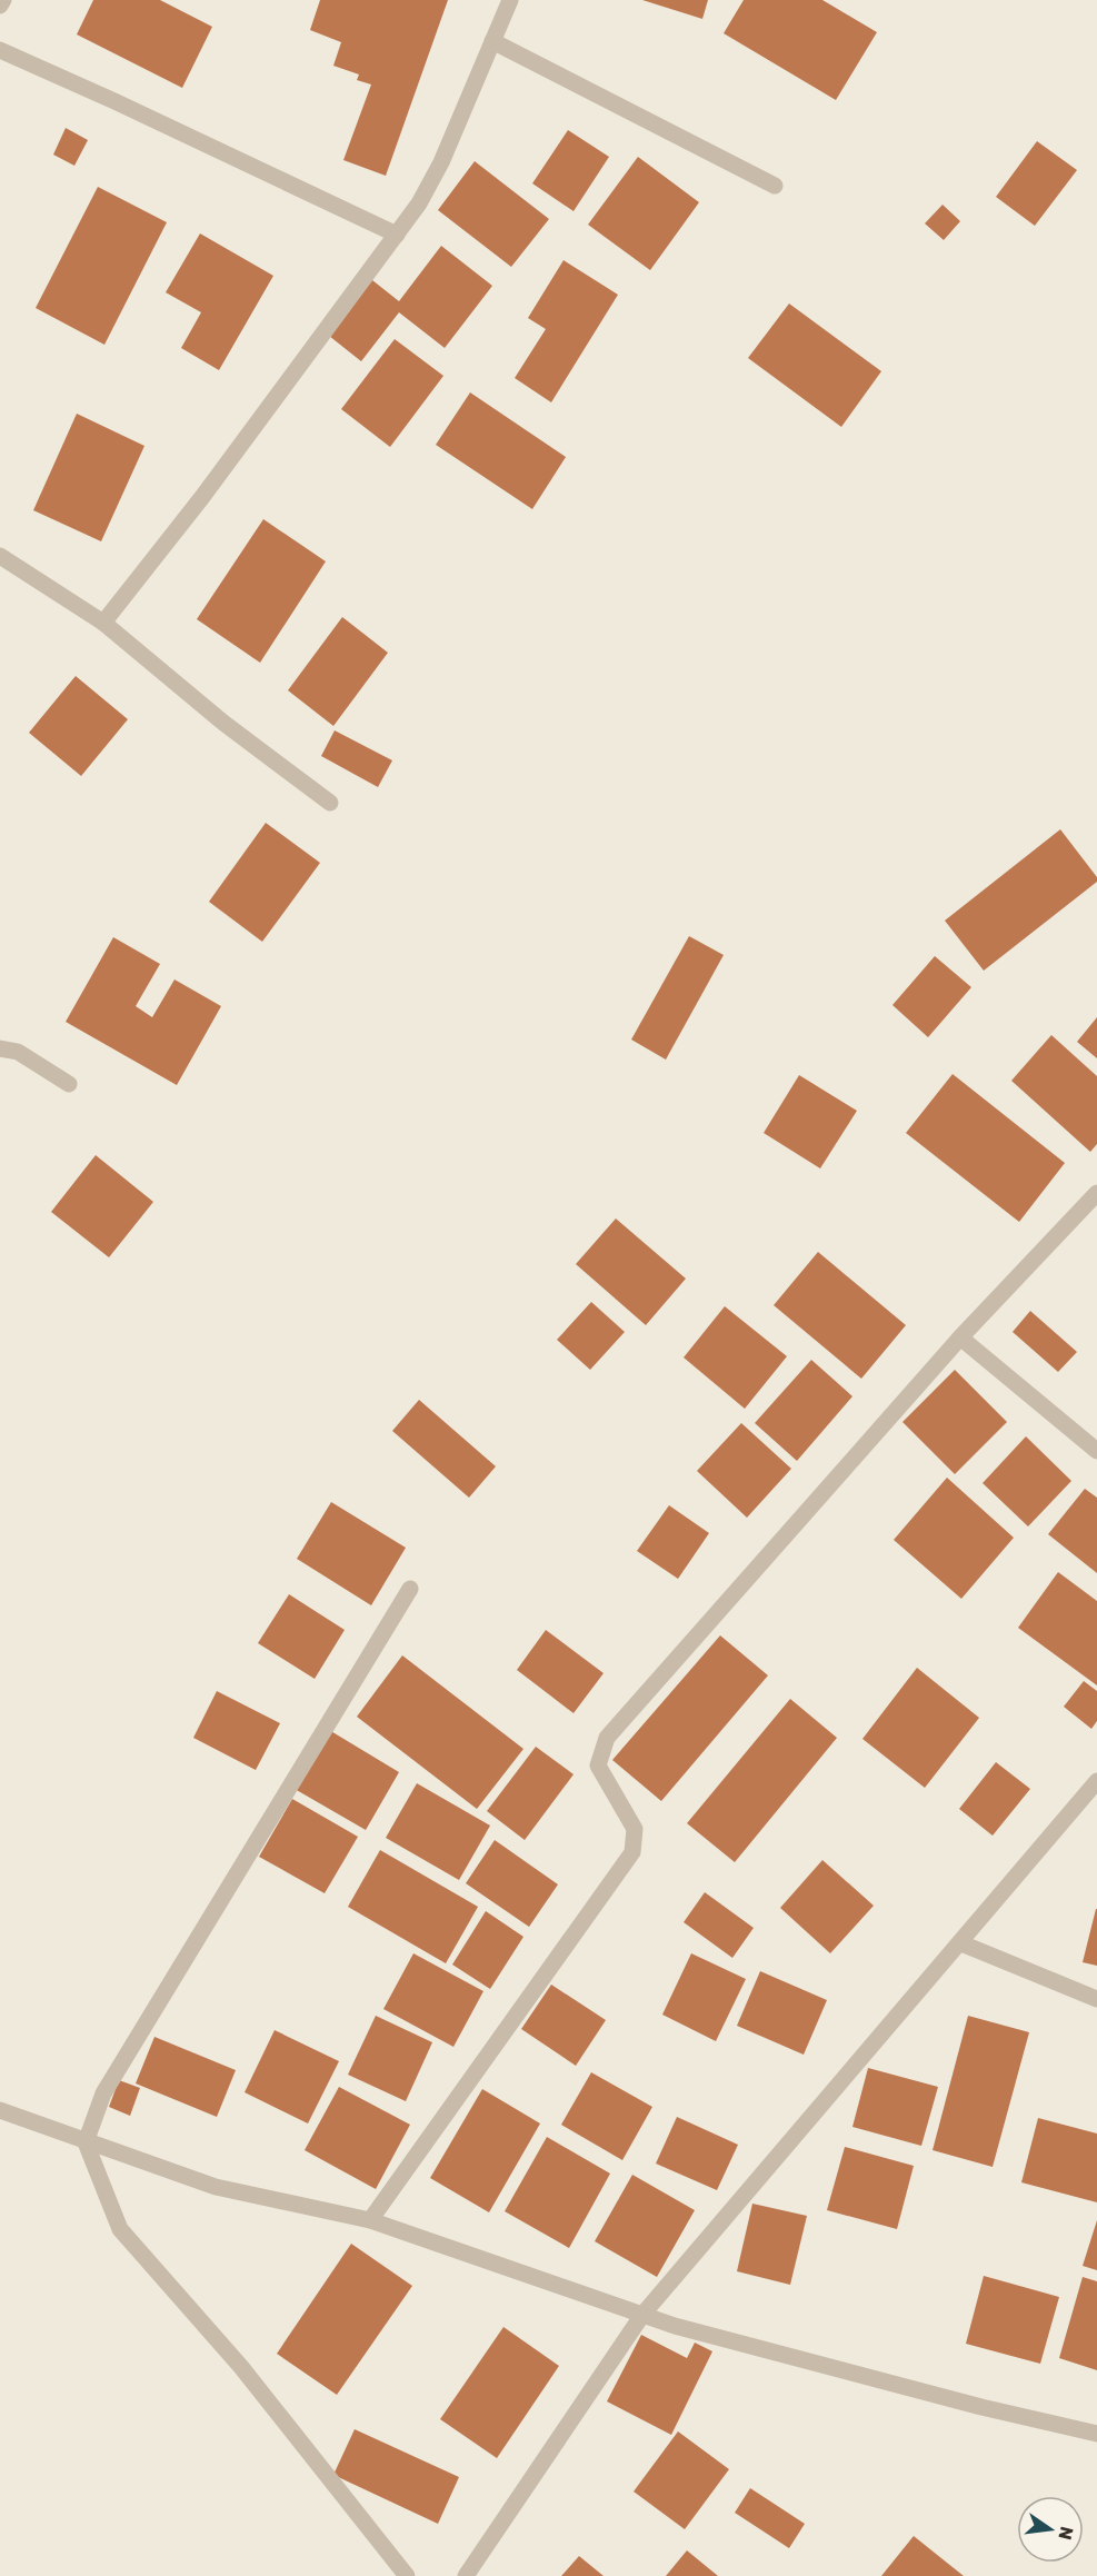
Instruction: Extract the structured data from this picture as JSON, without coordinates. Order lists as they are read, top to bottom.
{
  "north": "right"
}
